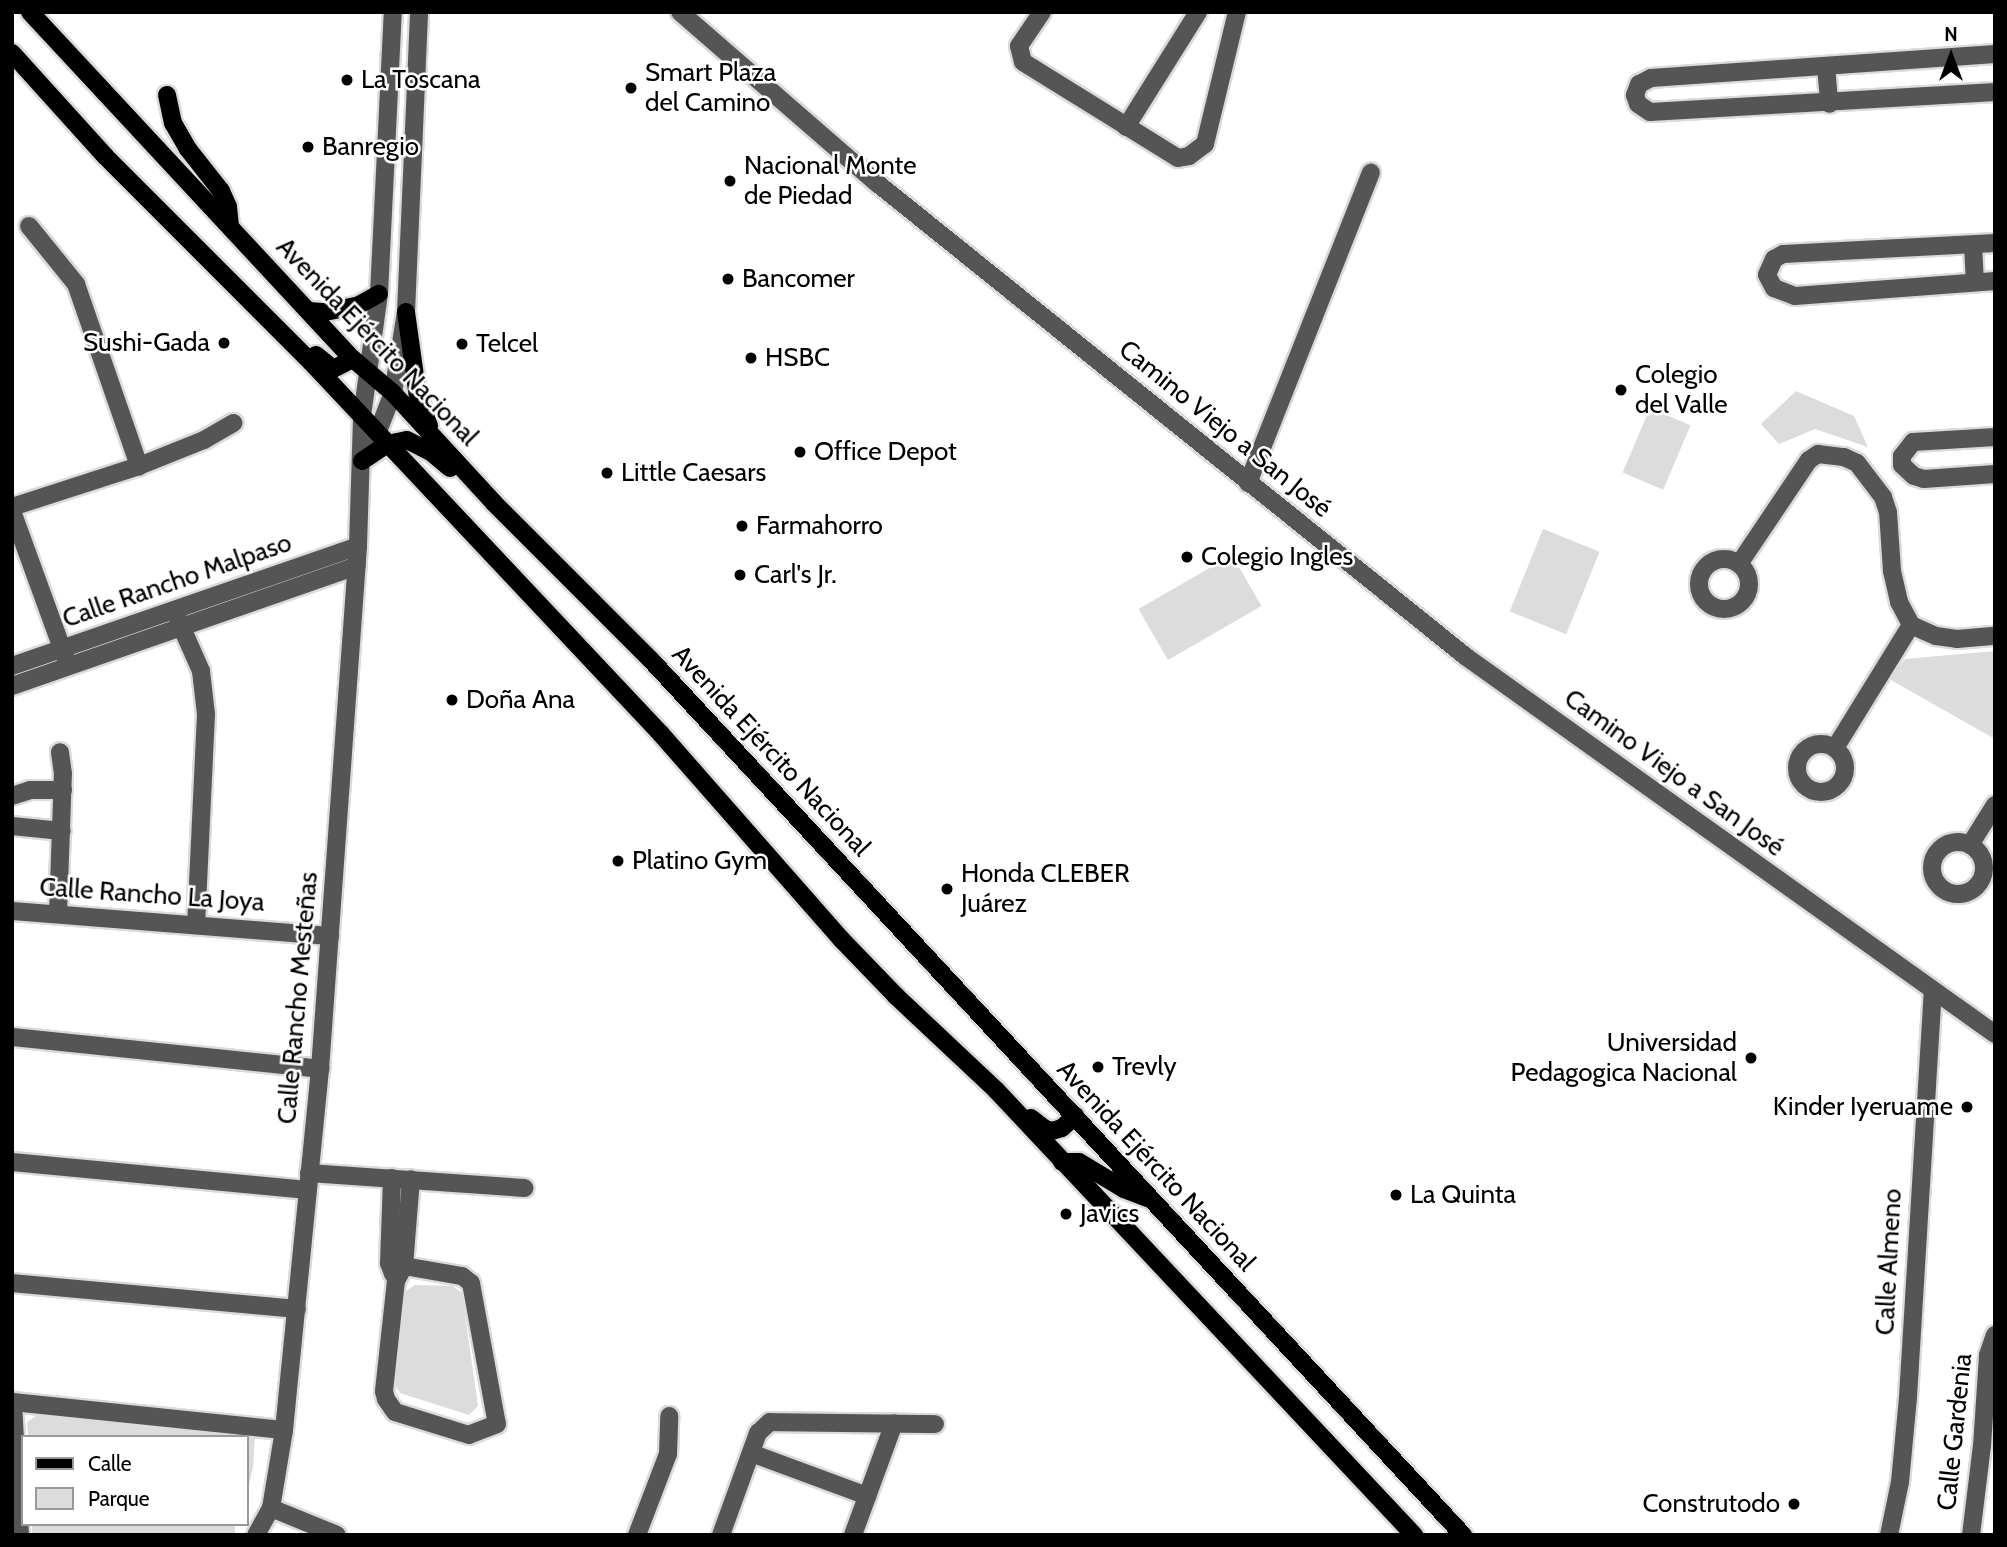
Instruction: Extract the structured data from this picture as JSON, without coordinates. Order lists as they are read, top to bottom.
{
  "streets": {
    "main road": ["Avenida Ejército Nacional"],
    "street": [
      "Camino Viejo a San José",
      "Calle Rancho Malpaso",
      "Calle Rancho La Joya",
      "Calle Rancho Mesteñas",
      "Calle Almeno",
      "Calle Gardenia"
    ]
  },
  "crossings": [
    ["Avenida Ejército Nacional", "Calle Rancho Mesteñas"],
    ["Camino Viejo a San José", "Calle Almeno"],
    ["Calle Rancho Malpaso", "Calle Rancho Mesteñas"],
    ["Calle Rancho La Joya", "Calle Rancho Mesteñas"]
  ],
  "places": [
    "La Toscana",
    "Smart Plaza del Camino",
    "Banregio",
    "Nacional Monte de Piedad",
    "Bancomer",
    "Sushi-Gada",
    "Telcel",
    "HSBC",
    "Colegio del Valle",
    "Office Depot",
    "Little Caesars",
    "Farmahorro",
    "Colegio Ingles",
    "Carl's Jr.",
    "Doña Ana",
    "Platino Gym",
    "Honda CLEBER Juárez",
    "Universidad Pedagogica Nacional",
    "Trevly",
    "Kinder Iyeruame",
    "La Quinta",
    "Javics",
    "Construtodo"
  ],
  "legend": ["Calle", "Parque"],
  "north": "top"
}
